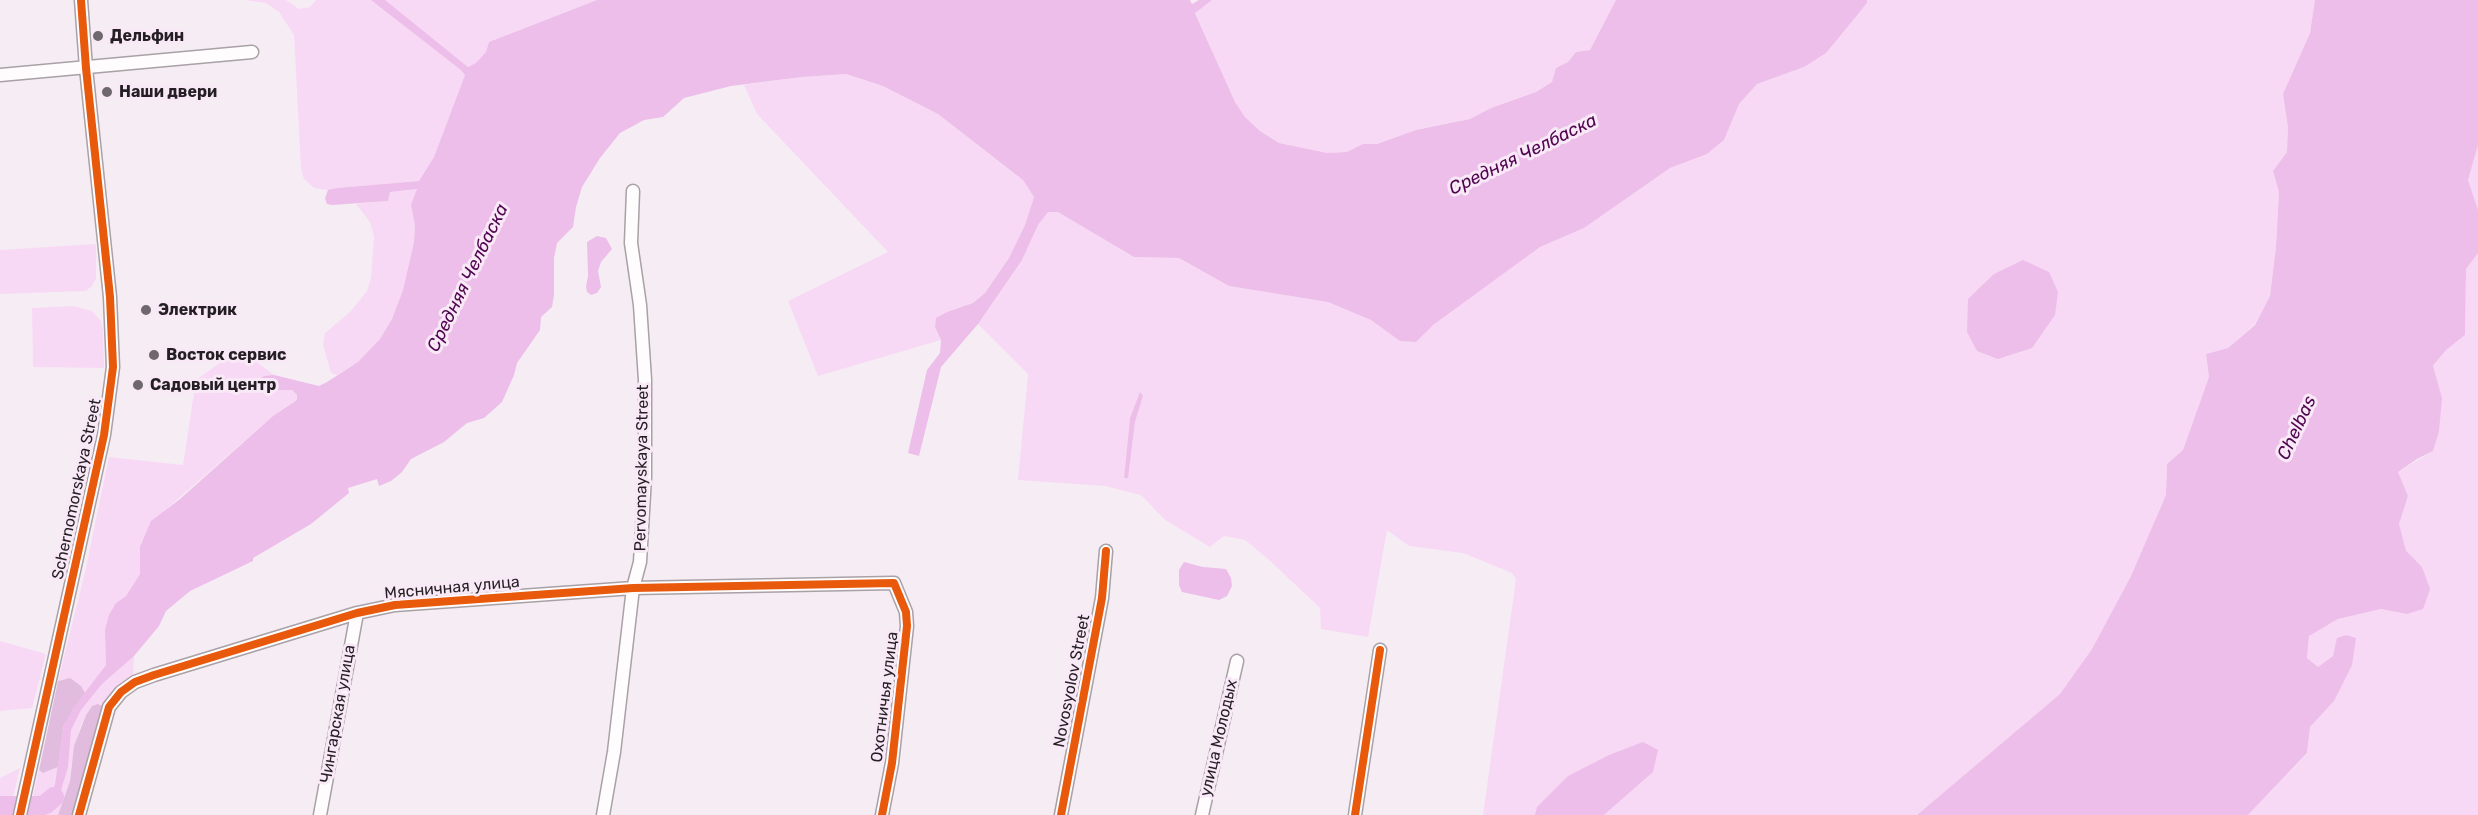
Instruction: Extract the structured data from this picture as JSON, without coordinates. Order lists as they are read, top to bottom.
{
  "streets": {
    "street": [
      "Pervomayskaya Street",
      "Sсhernomorskaya Street",
      "Мясничная улица",
      "Novosyolov Street",
      "Охотничья улица",
      "Чингарская улица",
      "улица Молодых"
    ]
  },
  "crossings": [
    ["Pervomayskaya Street", "Мясничная улица"],
    ["Мясничная улица", "Охотничья улица"],
    ["Мясничная улица", "Чингарская улица"]
  ],
  "water": ["Средняя Челбаска", "Chelbas"],
  "places": [
    "Дельфин",
    "Наши двери",
    "Электрик",
    "Восток сервис",
    "Садовый центр"
  ]
}
